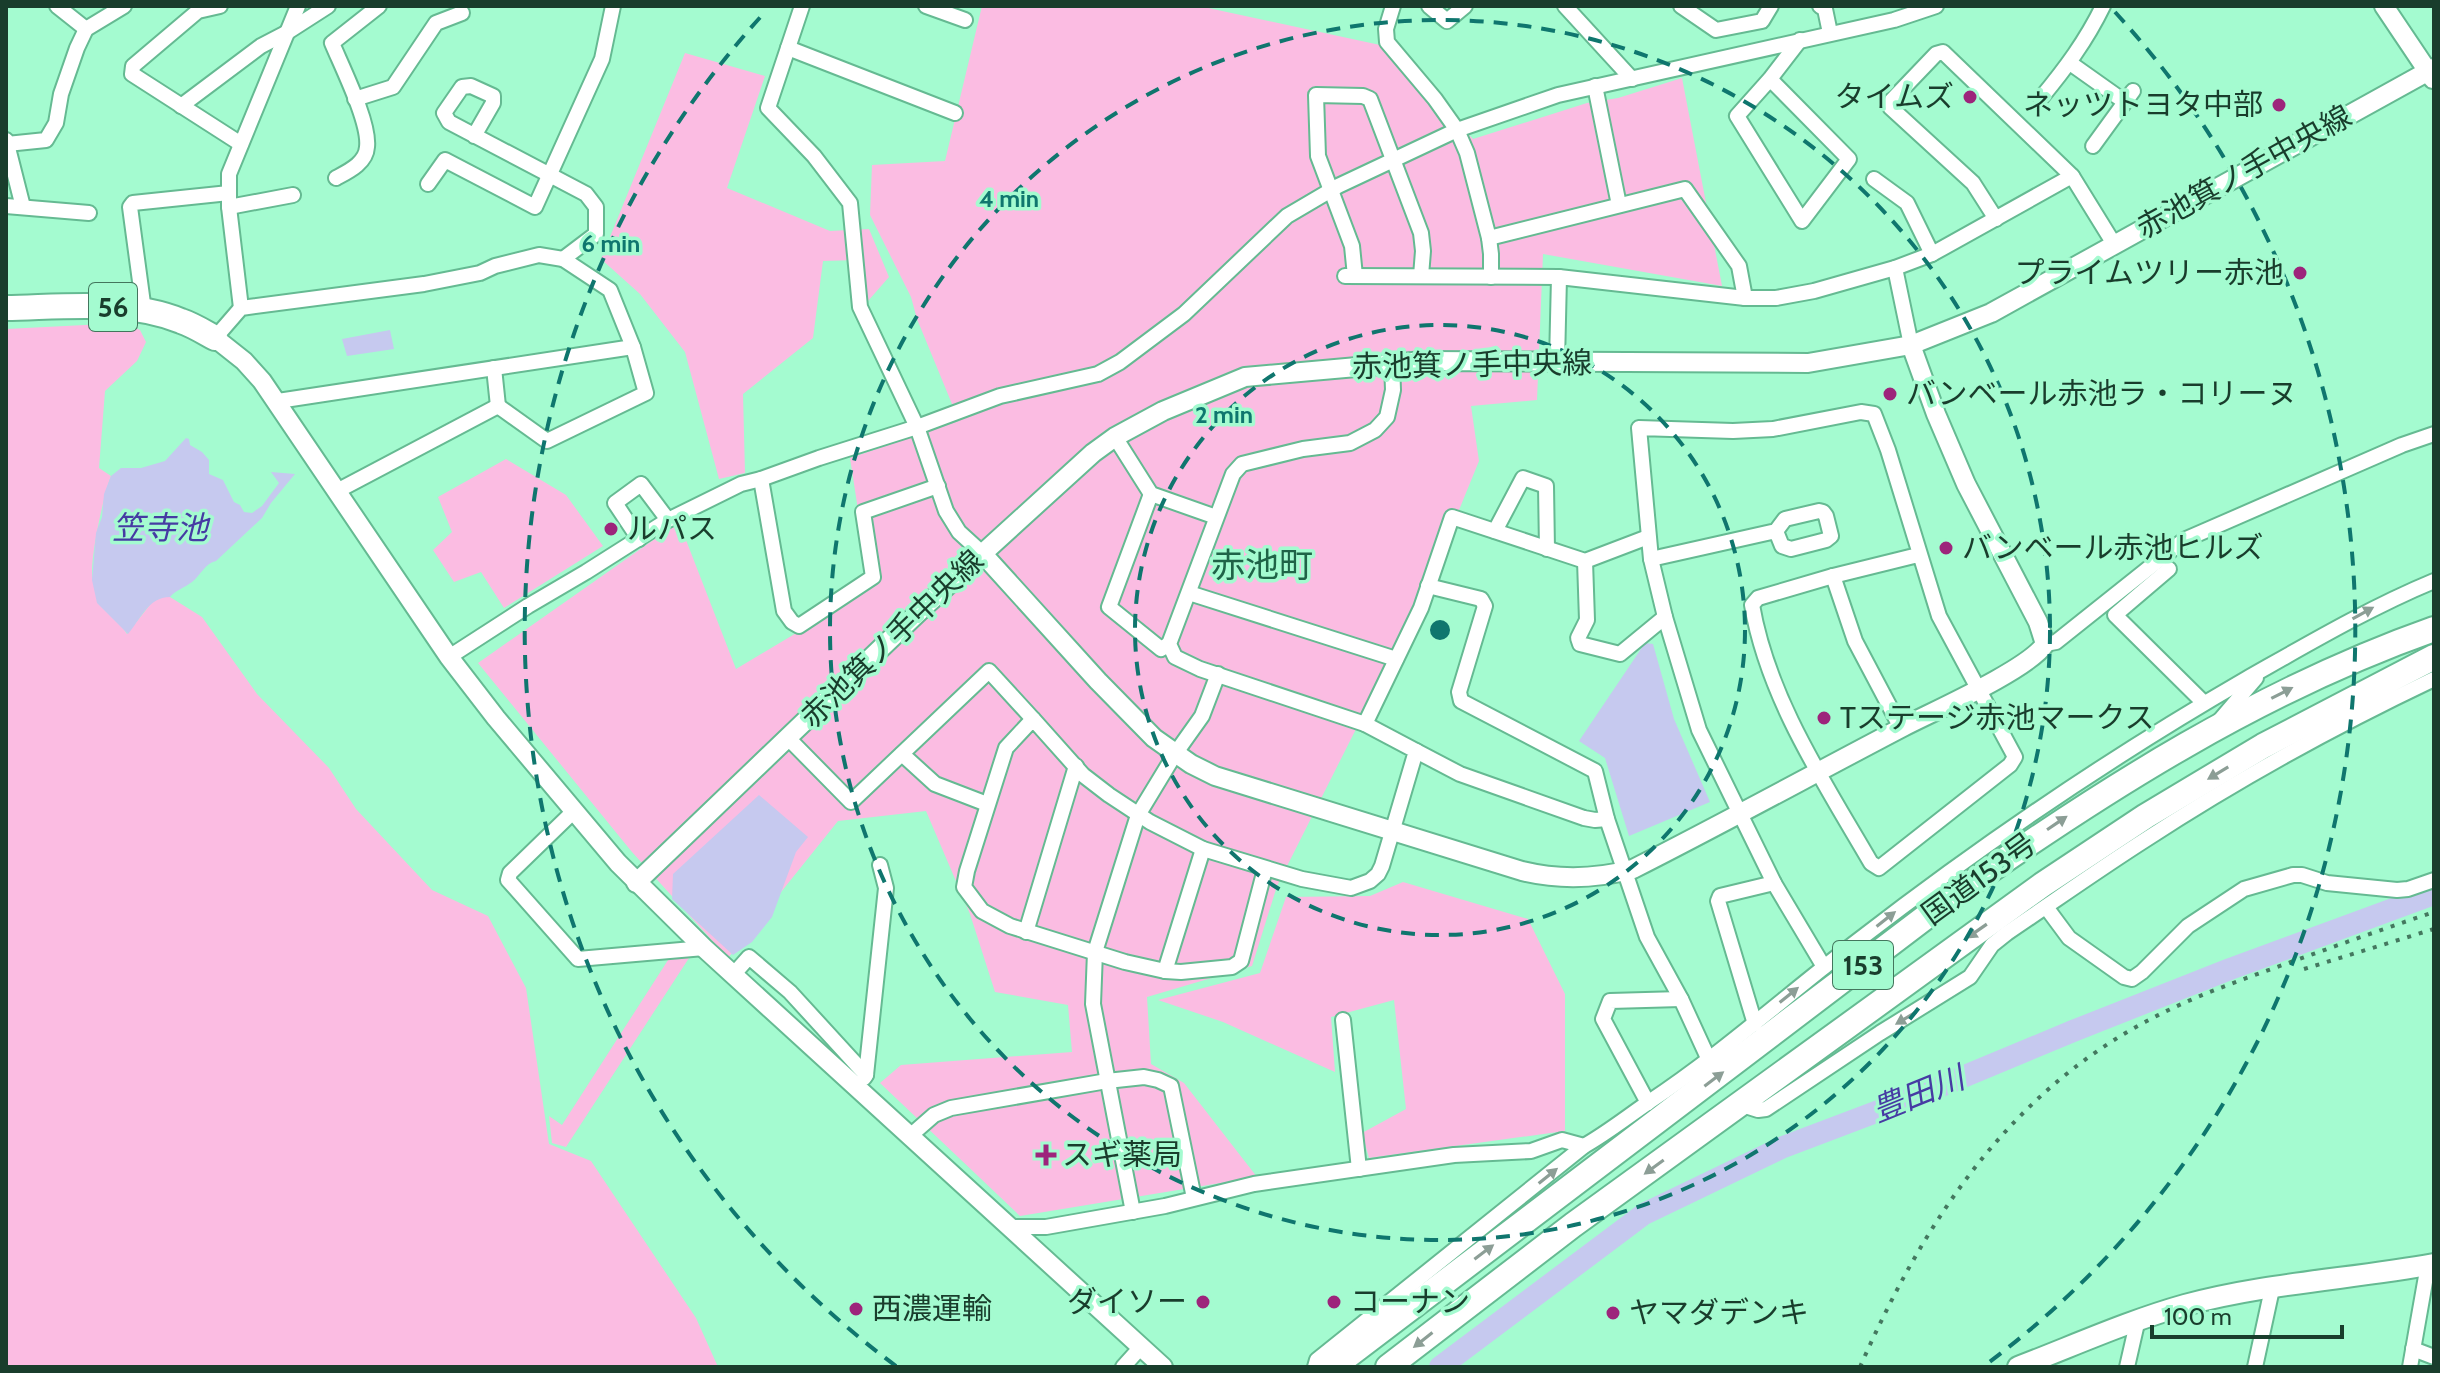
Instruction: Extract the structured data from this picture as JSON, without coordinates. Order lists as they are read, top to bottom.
{
  "streets": {
    "main road": ["56", "国道153号", "153"],
    "street": ["赤池箕ノ手中央線"]
  },
  "districts": ["赤池町"],
  "water": ["笠寺池", "豊田川"],
  "places": {
    "other": [
      "タイムズ",
      "ネッツトヨタ中部",
      "プライムツリー赤池",
      "バンベール赤池ラ・コリーヌ",
      "ルパス",
      "バンベール赤池ヒルズ",
      "Tステージ赤池マークス",
      "ダイソー",
      "コーナン",
      "西濃運輸",
      "ヤマダデンキ"
    ],
    "health": ["スギ薬局"]
  },
  "scale_bar": "100 m",
  "rings": ["4 min", "6 min", "2 min"]
}
